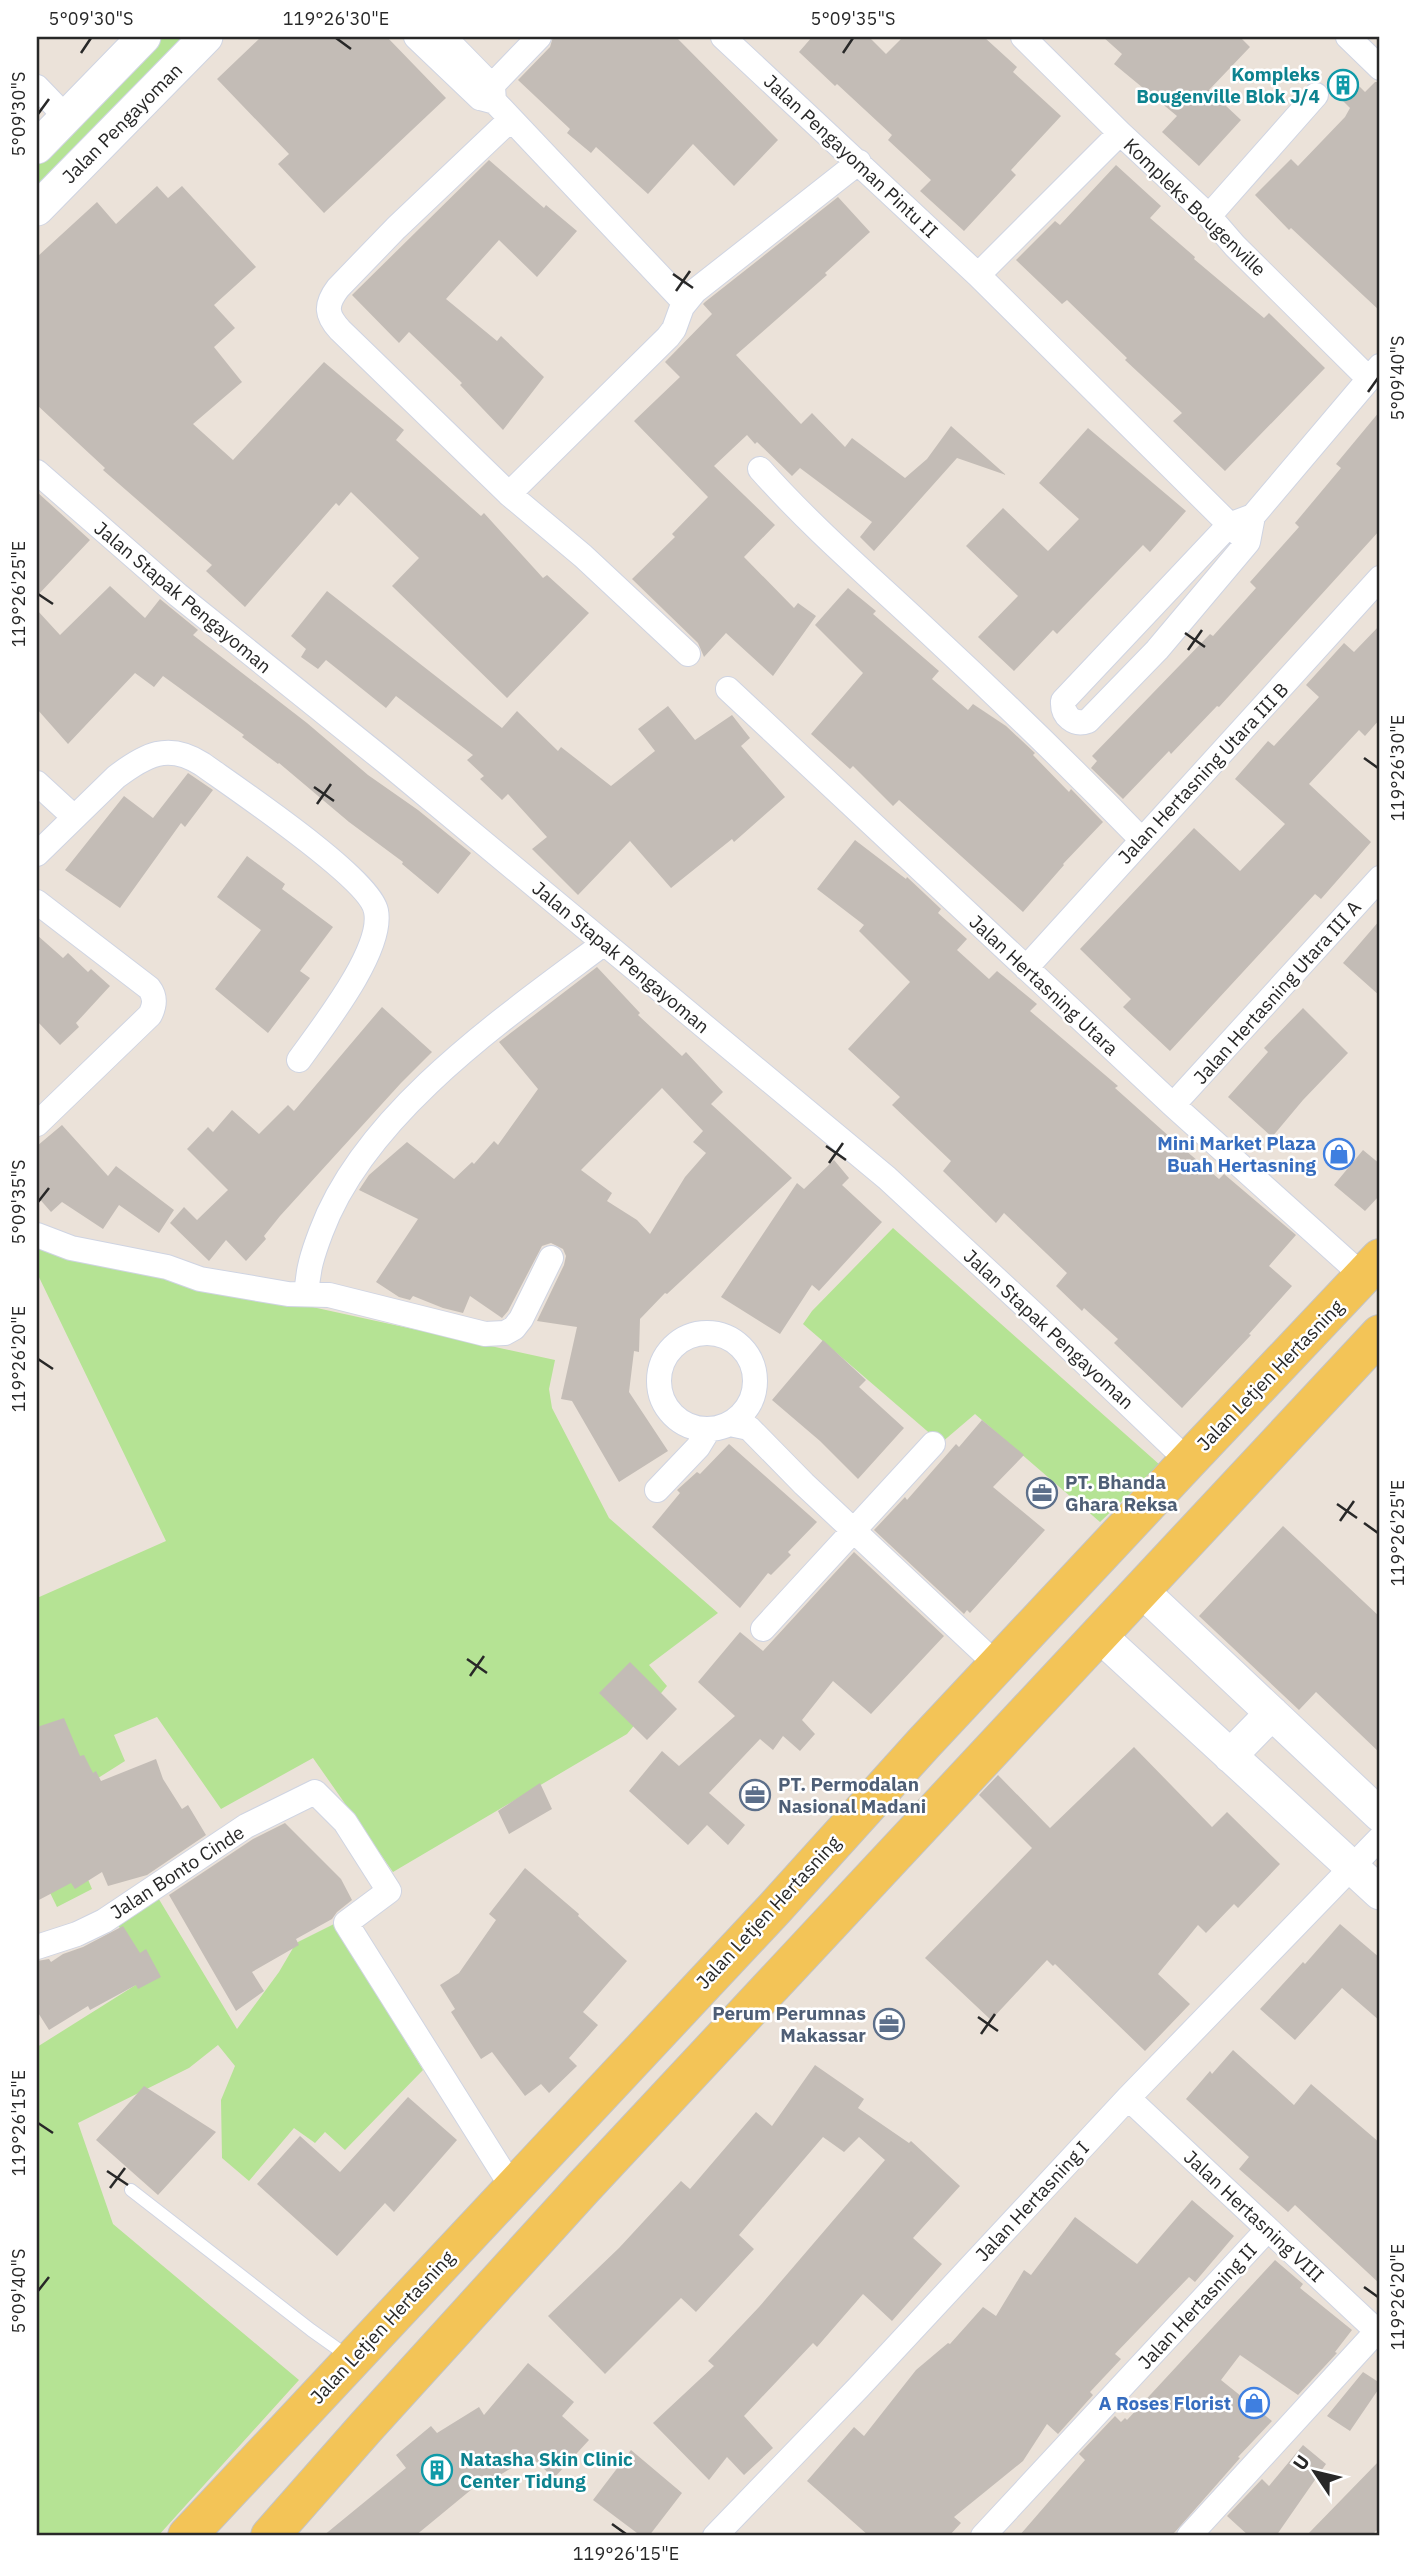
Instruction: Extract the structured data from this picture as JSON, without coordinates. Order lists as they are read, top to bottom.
{
  "streets": {
    "main road": ["Jalan Letjen Hertasning"],
    "street": [
      "Jalan Pengayoman",
      "Jalan Pengayoman Pintu II",
      "Kompleks Bougenville",
      "Jalan Stapak Pengayoman",
      "Jalan Hertasning Utara III B",
      "Jalan Hertasning Utara",
      "Jalan Hertasning Utara III A",
      "Jalan Bonto Cinde",
      "Jalan Hertasning I",
      "Jalan Hertasning VIII",
      "Jalan Hertasning II"
    ]
  },
  "crossings": [
    ["Jalan Stapak Pengayoman", "Jalan Letjen Hertasning"],
    ["Jalan Hertasning Utara III B", "Jalan Hertasning Utara"],
    ["Jalan Hertasning Utara", "Jalan Hertasning Utara III A"],
    ["Jalan Hertasning Utara", "Jalan Letjen Hertasning"],
    ["Jalan Letjen Hertasning", "Jalan Bonto Cinde"],
    ["Jalan Hertasning I", "Jalan Hertasning VIII"],
    ["Jalan Hertasning VIII", "Jalan Hertasning II"]
  ],
  "places": {
    "building": ["Kompleks Bougenville Blok J/4", "Natasha Skin Clinic Center Tidung"],
    "shop": ["Mini Market Plaza Buah Hertasning", "A Roses Florist"],
    "office": ["PT. Bhanda Ghara Reksa", "PT. Permodalan Nasional Madani", "Perum Perumnas Makassar"]
  },
  "north": "top left",
  "coordinates": [
    "5°09'30\"S",
    "119°26'30\"E",
    "5°09'35\"S",
    "5°09'40\"S",
    "119°26'25\"E",
    "119°26'20\"E",
    "119°26'15\"E"
  ]
}
